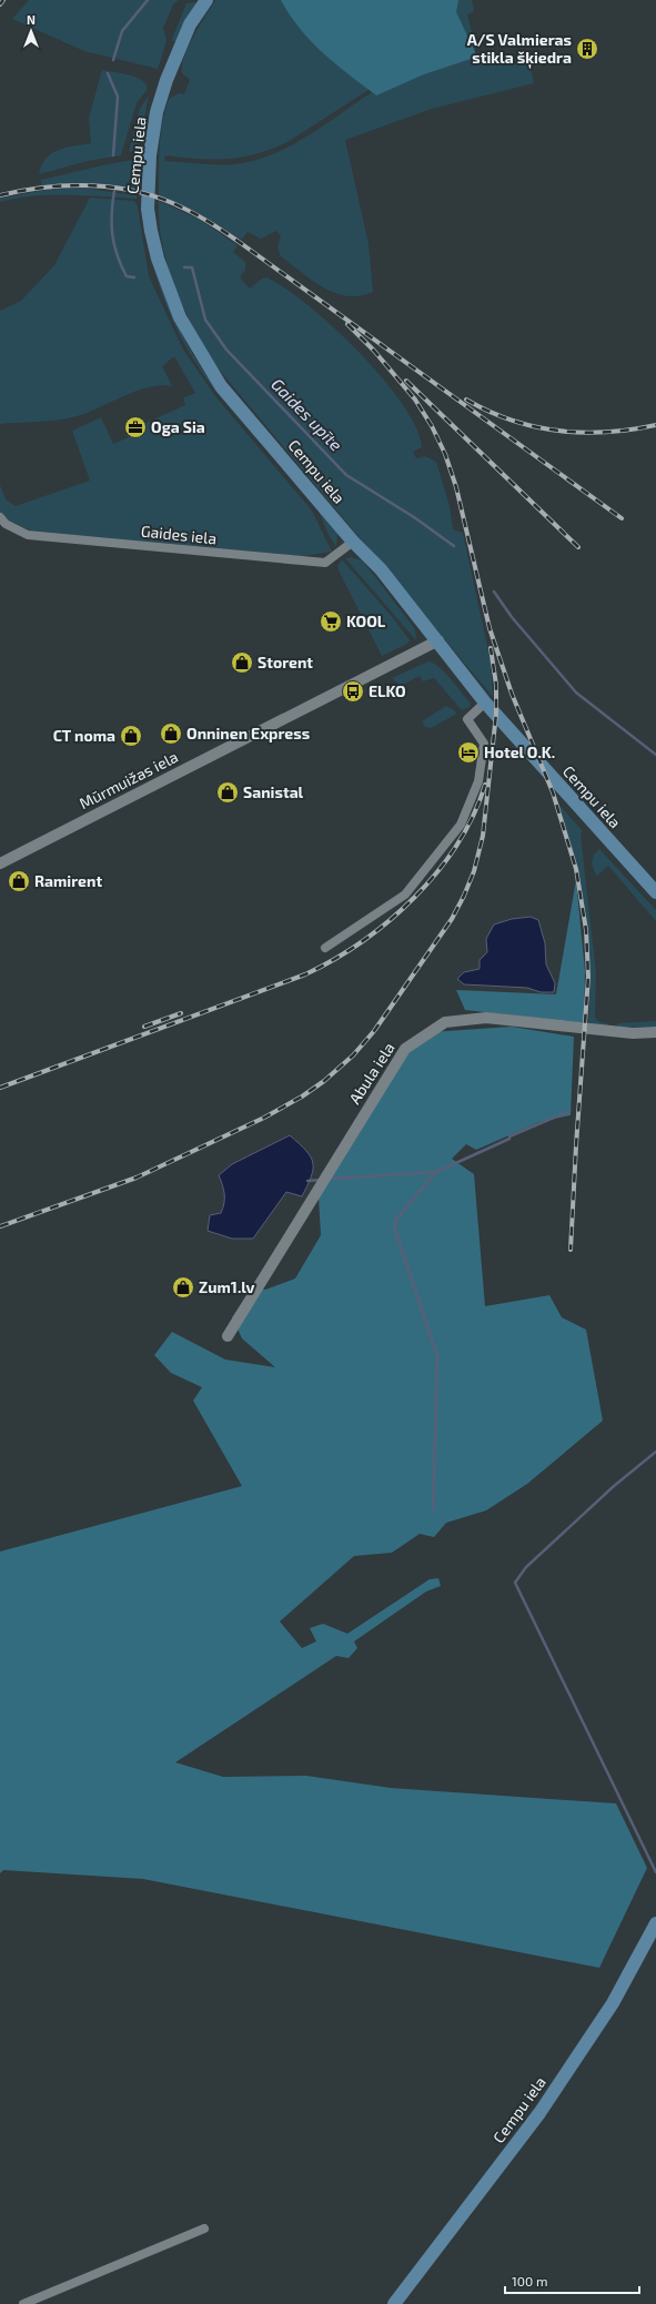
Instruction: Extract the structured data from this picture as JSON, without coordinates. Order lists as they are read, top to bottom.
{
  "streets": {
    "main road": ["Cempu iela"],
    "street": ["Gaides iela", "Mūrmuižas iela", "Abula iela"]
  },
  "crossings": [
    ["Cempu iela", "Gaides iela"],
    ["Cempu iela", "Mūrmuižas iela"]
  ],
  "water": ["Gaides upīte"],
  "places": {
    "building": ["A/S Valmieras stikla šķiedra"],
    "office": ["Oga Sia"],
    "supermarket": ["KOOL"],
    "shop": [
      "Storent",
      "Onninen Express",
      "CT noma",
      "Sanistal",
      "Ramirent",
      "Zum1.lv"
    ],
    "bus stop": ["ELKO"],
    "hotel": ["Hotel O.K."]
  },
  "scale_bar": "100 m",
  "north": "top"
}
